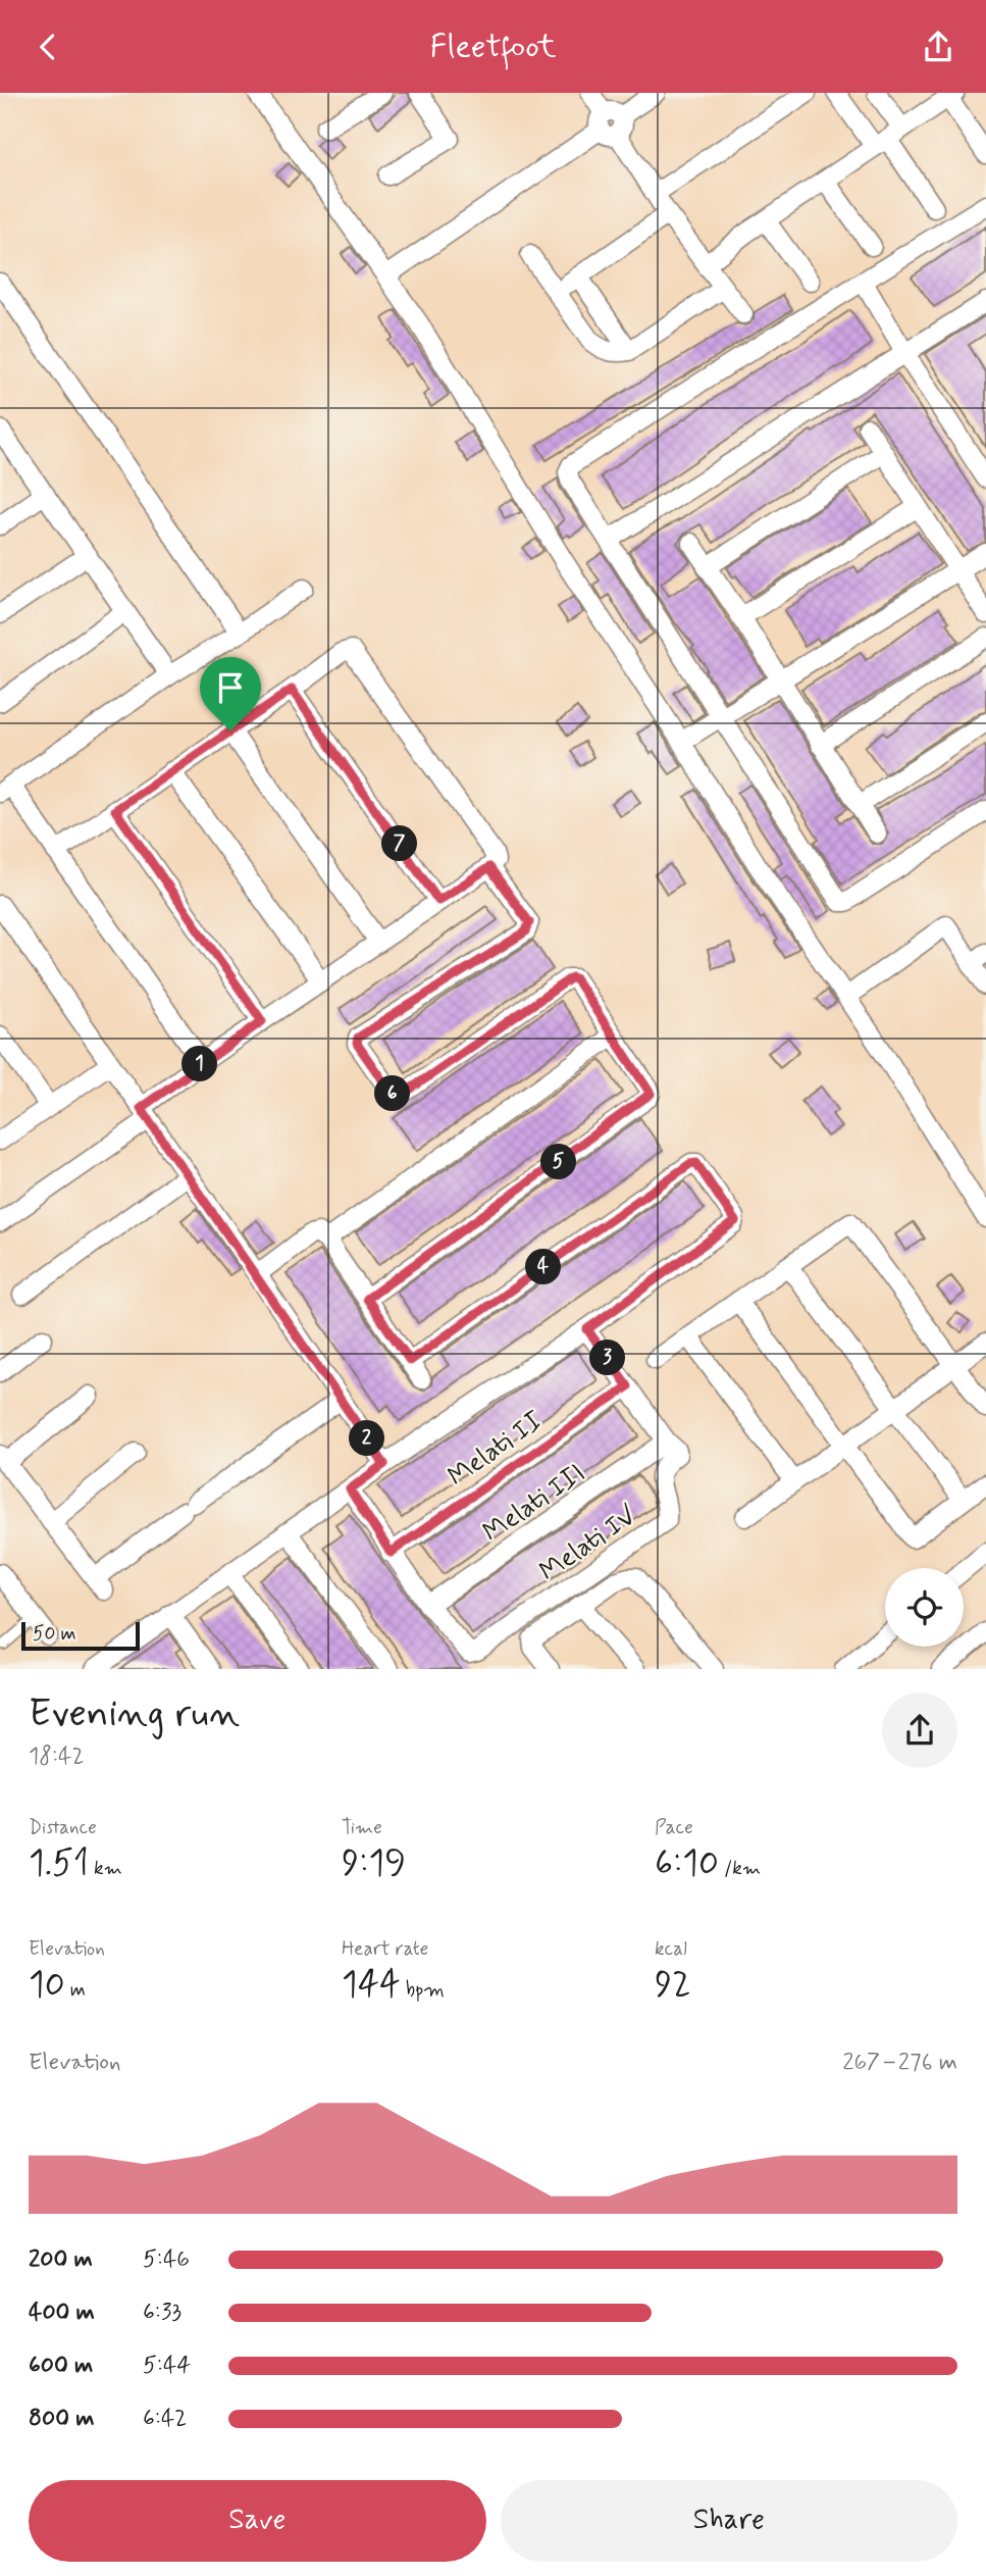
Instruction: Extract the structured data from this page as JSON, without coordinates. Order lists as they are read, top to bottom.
{
  "streets": {
    "street": ["Melati II", "Melati III", "Melati IV"]
  },
  "crossings": [
    ["Melati III", "Melati IV"]
  ],
  "scale_bar": "50 m",
  "page": {
    "header": "Fleetfoot",
    "pins": [
      "7",
      "1",
      "6",
      "5",
      "4",
      "3",
      "2"
    ],
    "scale": "50 m",
    "heading": ["Evening run", "18:42"],
    "stats": [
      ["Distance", "1.51 km"],
      ["Time", "9:19"],
      ["Pace", "6:10 /km"],
      ["Elevation", "10 m"],
      ["Heart rate", "144 bpm"],
      ["kcal", "92"]
    ],
    "chart": ["Elevation", "267–276 m"],
    "list": [
      {
        "name": "200 m",
        "note": "5:46"
      },
      {
        "name": "400 m",
        "note": "6:33"
      },
      {
        "name": "600 m",
        "note": "5:44"
      },
      {
        "name": "800 m",
        "note": "6:42"
      }
    ],
    "buttons": ["Save", "Share"]
  }
}
